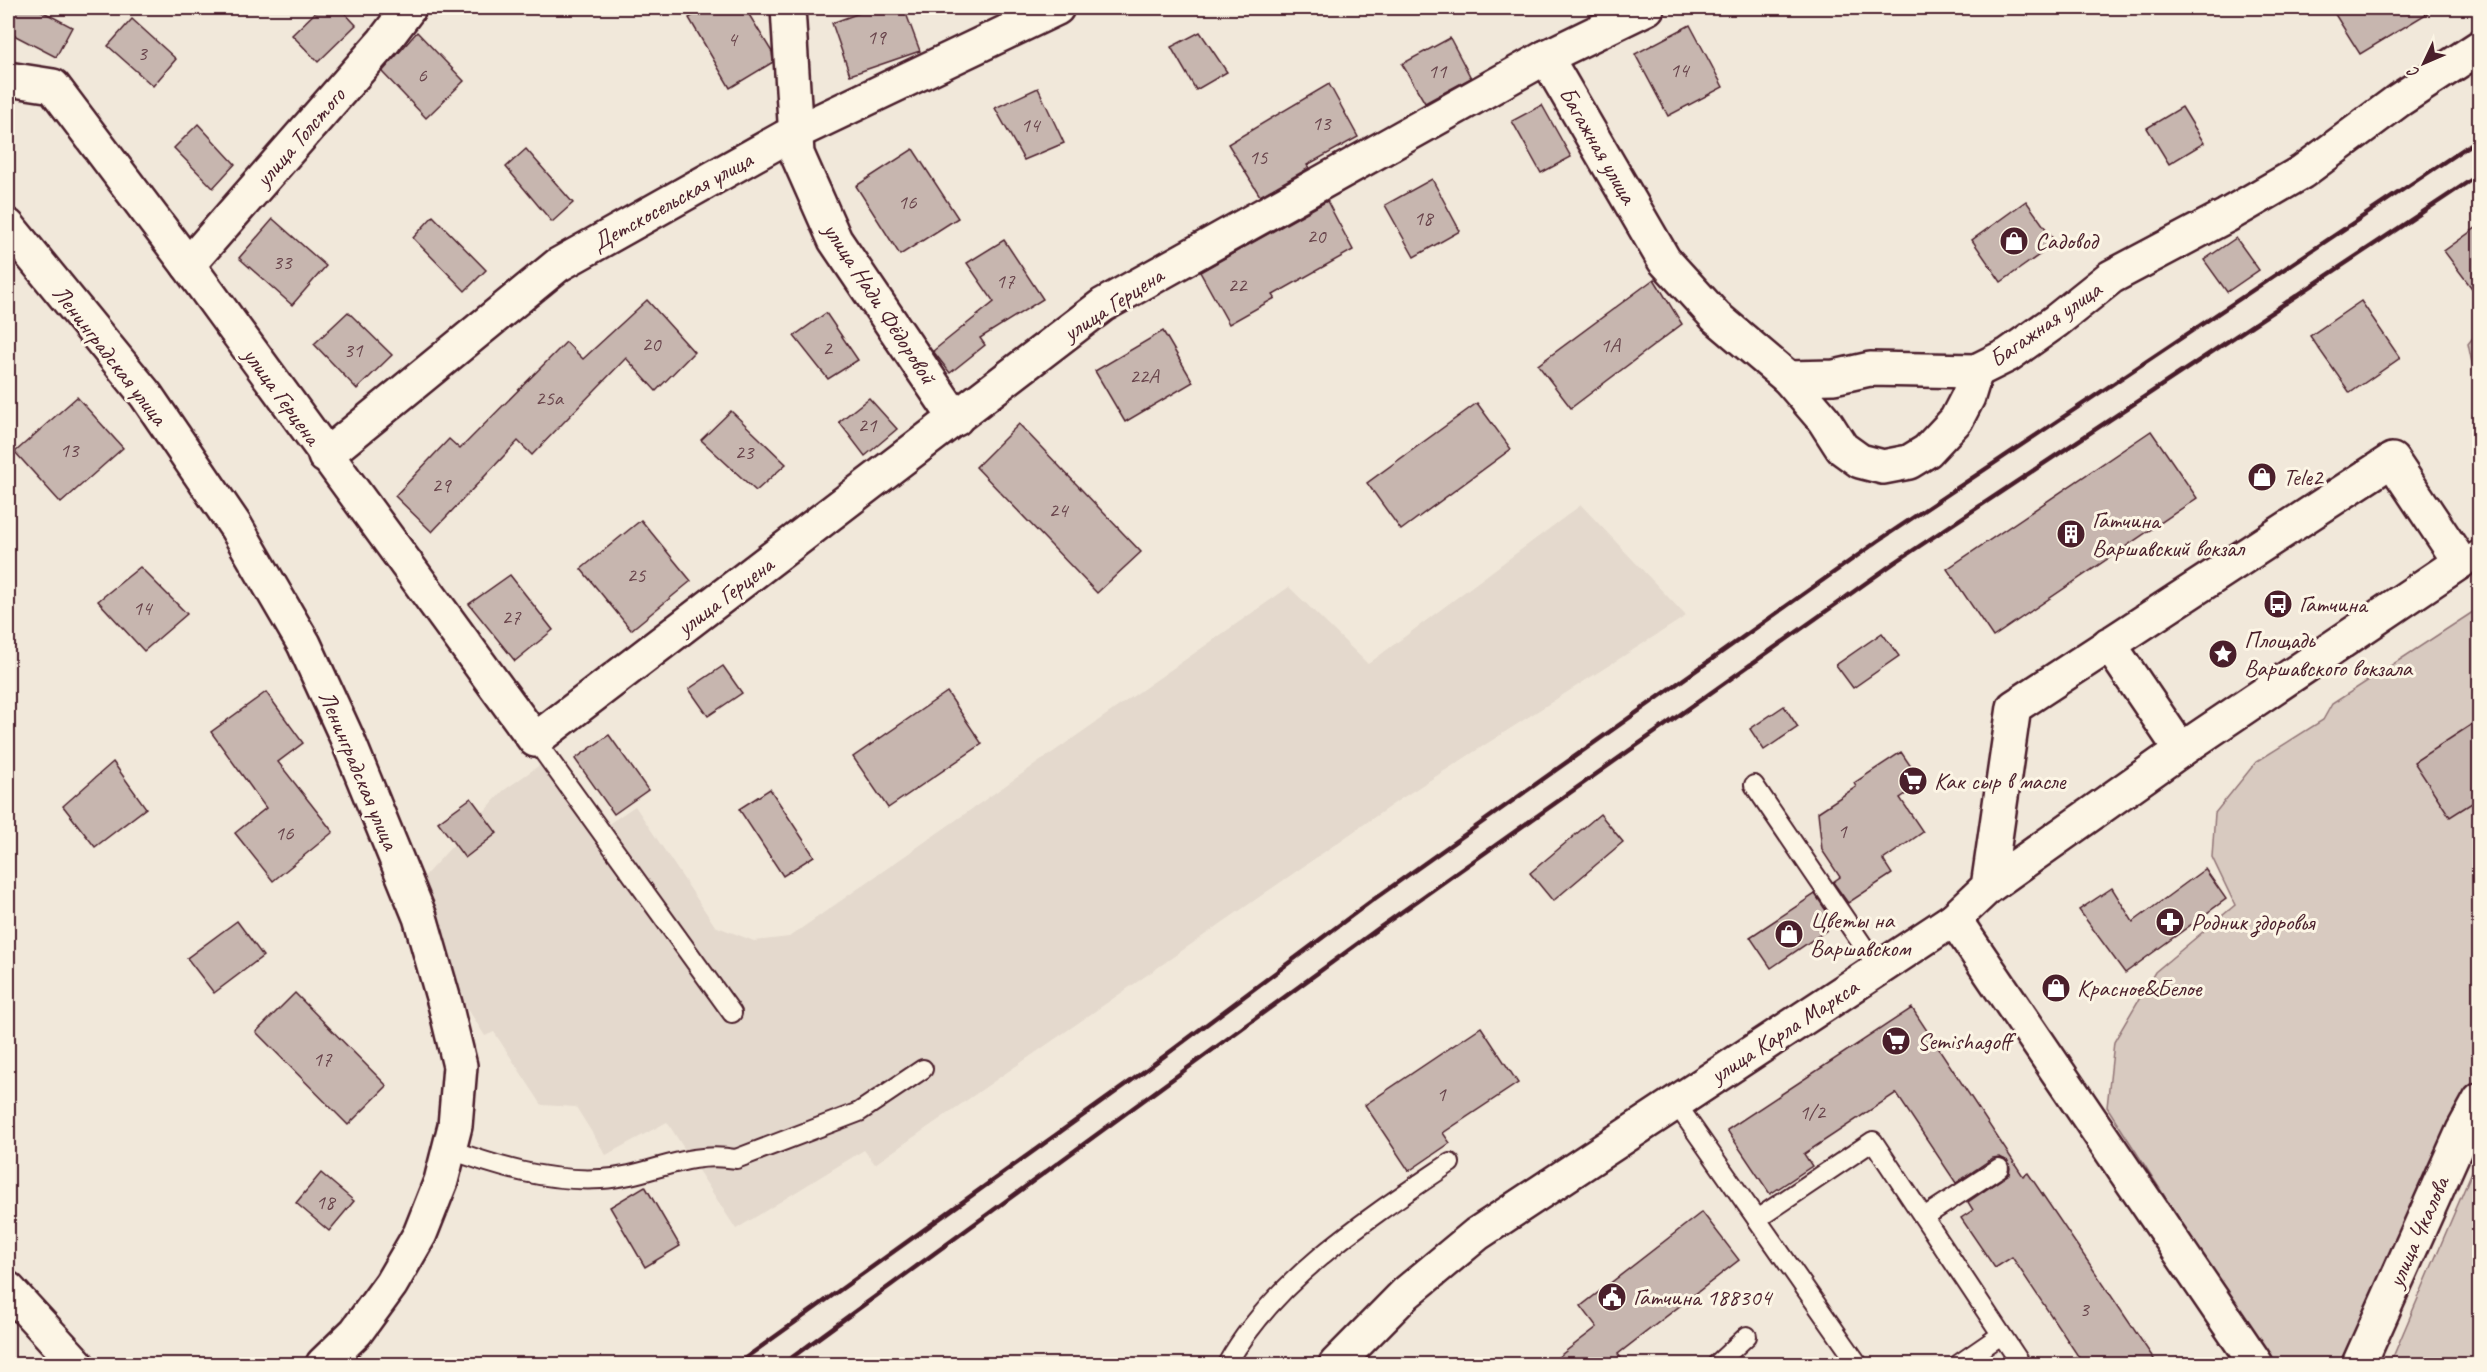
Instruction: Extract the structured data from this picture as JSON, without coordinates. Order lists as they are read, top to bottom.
{
  "streets": {
    "street": [
      "улица Толстого",
      "Багажная улица",
      "Детскосельская улица",
      "улица Нади Фёдоровой",
      "улица Герцена",
      "Ленинградская улица",
      "улица Карла Маркса",
      "улица Чкалова"
    ]
  },
  "crossings": [
    ["улица Толстого", "улица Герцена"],
    ["Багажная улица", "улица Герцена"],
    ["Детскосельская улица", "улица Нади Фёдоровой"],
    ["Детскосельская улица", "улица Герцена"],
    ["улица Нади Фёдоровой", "улица Герцена"]
  ],
  "places": {
    "shop": [
      "Садовод",
      "Tele2",
      "Цветы на Варшавском",
      "Красное&Белое"
    ],
    "building": ["Гатчина Варшавский вокзал"],
    "bus stop": ["Гатчина"],
    "place": ["Площадь Варшавского вокзала"],
    "supermarket": ["Как сыр в масле", "Semishagoff"],
    "pharmacy": ["Родник здоровья"],
    "public building": ["Гатчина 188304"]
  },
  "house_numbers": [
    "19",
    "4",
    "3",
    "14",
    "11",
    "6",
    "13",
    "14",
    "15",
    "16",
    "18",
    "20",
    "33",
    "17",
    "22",
    "20",
    "1А",
    "2",
    "31",
    "22А",
    "25а",
    "21",
    "13",
    "23",
    "29",
    "24",
    "25",
    "14",
    "27",
    "1",
    "16",
    "17",
    "1",
    "1/2",
    "18",
    "3"
  ],
  "north": "bottom left"
}
